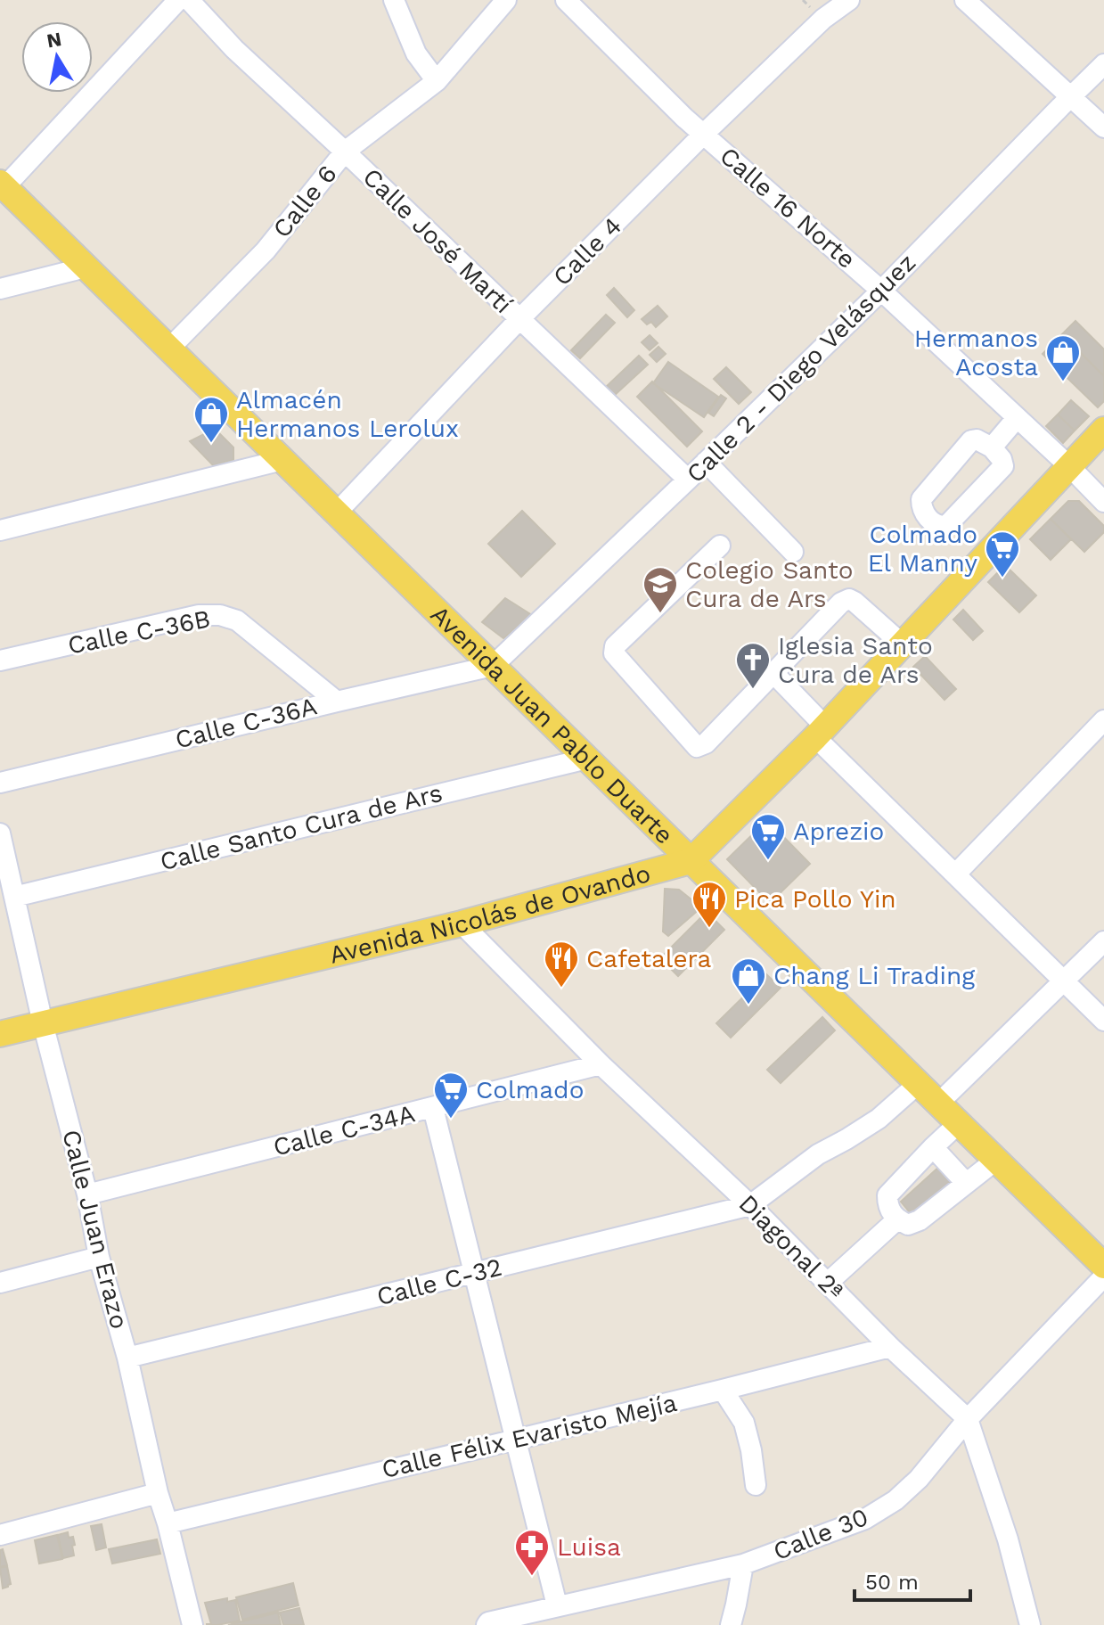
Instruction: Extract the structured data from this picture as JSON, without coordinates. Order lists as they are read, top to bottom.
{
  "streets": {
    "main road": ["Avenida Juan Pablo Duarte", "Avenida Nicolás de Ovando"],
    "street": [
      "Calle 6",
      "Calle 16 Norte",
      "Calle José Martí",
      "Calle 4",
      "Calle 2 - Diego Velásquez",
      "Calle C-36B",
      "Calle C-36A",
      "Calle Santo Cura de Ars",
      "Calle C-34A",
      "Calle Juan Erazo",
      "Diagonal 2ª",
      "Calle C-32",
      "Calle Félix Evaristo Mejía",
      "Calle 30"
    ]
  },
  "crossings": [
    ["Calle 6", "Calle José Martí"],
    ["Calle 6", "Avenida Juan Pablo Duarte"],
    ["Calle 16 Norte", "Calle 4"],
    ["Calle 16 Norte", "Calle 2 - Diego Velásquez"],
    ["Calle 16 Norte", "Avenida Nicolás de Ovando"],
    ["Calle José Martí", "Calle 4"],
    ["Calle José Martí", "Calle 2 - Diego Velásquez"],
    ["Calle 4", "Avenida Juan Pablo Duarte"],
    ["Calle 2 - Diego Velásquez", "Calle C-36A"],
    ["Calle 2 - Diego Velásquez", "Avenida Juan Pablo Duarte"],
    ["Calle C-36B", "Calle C-36A"],
    ["Calle C-36A", "Avenida Juan Pablo Duarte"],
    ["Avenida Juan Pablo Duarte", "Calle Santo Cura de Ars"],
    ["Avenida Juan Pablo Duarte", "Avenida Nicolás de Ovando"],
    ["Calle Santo Cura de Ars", "Calle Juan Erazo"],
    ["Avenida Nicolás de Ovando", "Calle Juan Erazo"],
    ["Avenida Nicolás de Ovando", "Diagonal 2ª"],
    ["Calle C-34A", "Calle Juan Erazo"],
    ["Calle C-34A", "Diagonal 2ª"],
    ["Calle Juan Erazo", "Calle C-32"],
    ["Calle Juan Erazo", "Calle Félix Evaristo Mejía"],
    ["Diagonal 2ª", "Calle C-32"],
    ["Diagonal 2ª", "Calle Félix Evaristo Mejía"],
    ["Diagonal 2ª", "Calle 30"]
  ],
  "places": {
    "shop": ["Hermanos Acosta", "Almacén Hermanos Lerolux", "Chang Li Trading"],
    "supermarket": ["Colmado El Manny", "Aprezio", "Colmado"],
    "school or university": ["Colegio Santo Cura de Ars"],
    "church": ["Iglesia Santo Cura de Ars"],
    "restaurant": ["Pica Pollo Yin", "Cafetalera"],
    "pharmacy": ["Luisa"]
  },
  "scale_bar": "50 m",
  "north": "top"
}
